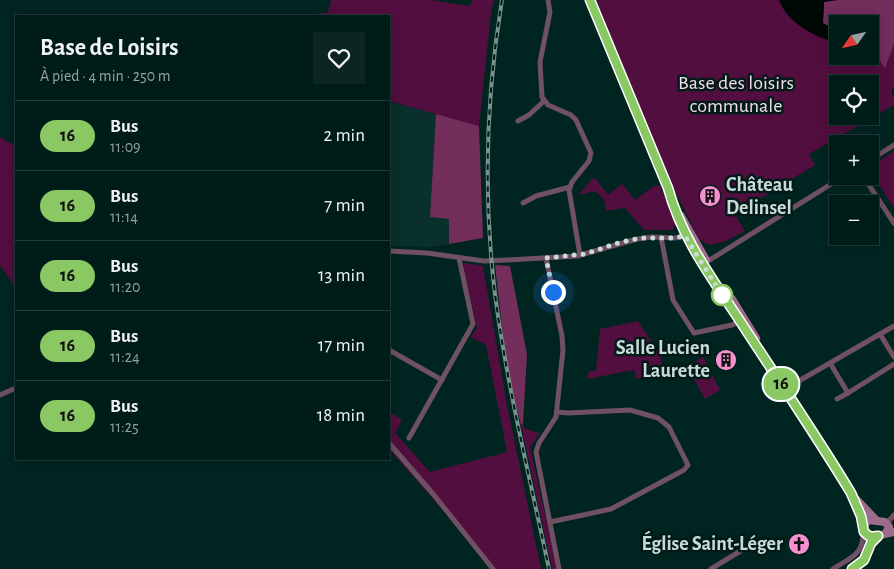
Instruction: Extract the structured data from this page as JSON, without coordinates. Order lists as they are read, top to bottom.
{
  "parks": ["Base des loisirs communale"],
  "places": {
    "building": ["Château Delinsel", "Salle Lucien Laurette"],
    "church": ["Église Saint-Léger"]
  },
  "lines": ["bus line 16"],
  "north": "bottom left",
  "page": {
    "on_map": "16",
    "map_buttons": ["+", "−"],
    "heading": ["Base de Loisirs", "À pied · 4 min · 250 m"],
    "list": [
      {
        "mark": "16",
        "name": "Bus",
        "note": "11:09",
        "value": "2 min"
      },
      {
        "mark": "16",
        "name": "Bus",
        "note": "11:14",
        "value": "7 min"
      },
      {
        "mark": "16",
        "name": "Bus",
        "note": "11:20",
        "value": "13 min"
      },
      {
        "mark": "16",
        "name": "Bus",
        "note": "11:24",
        "value": "17 min"
      },
      {
        "mark": "16",
        "name": "Bus",
        "note": "11:25",
        "value": "18 min"
      }
    ]
  }
}
